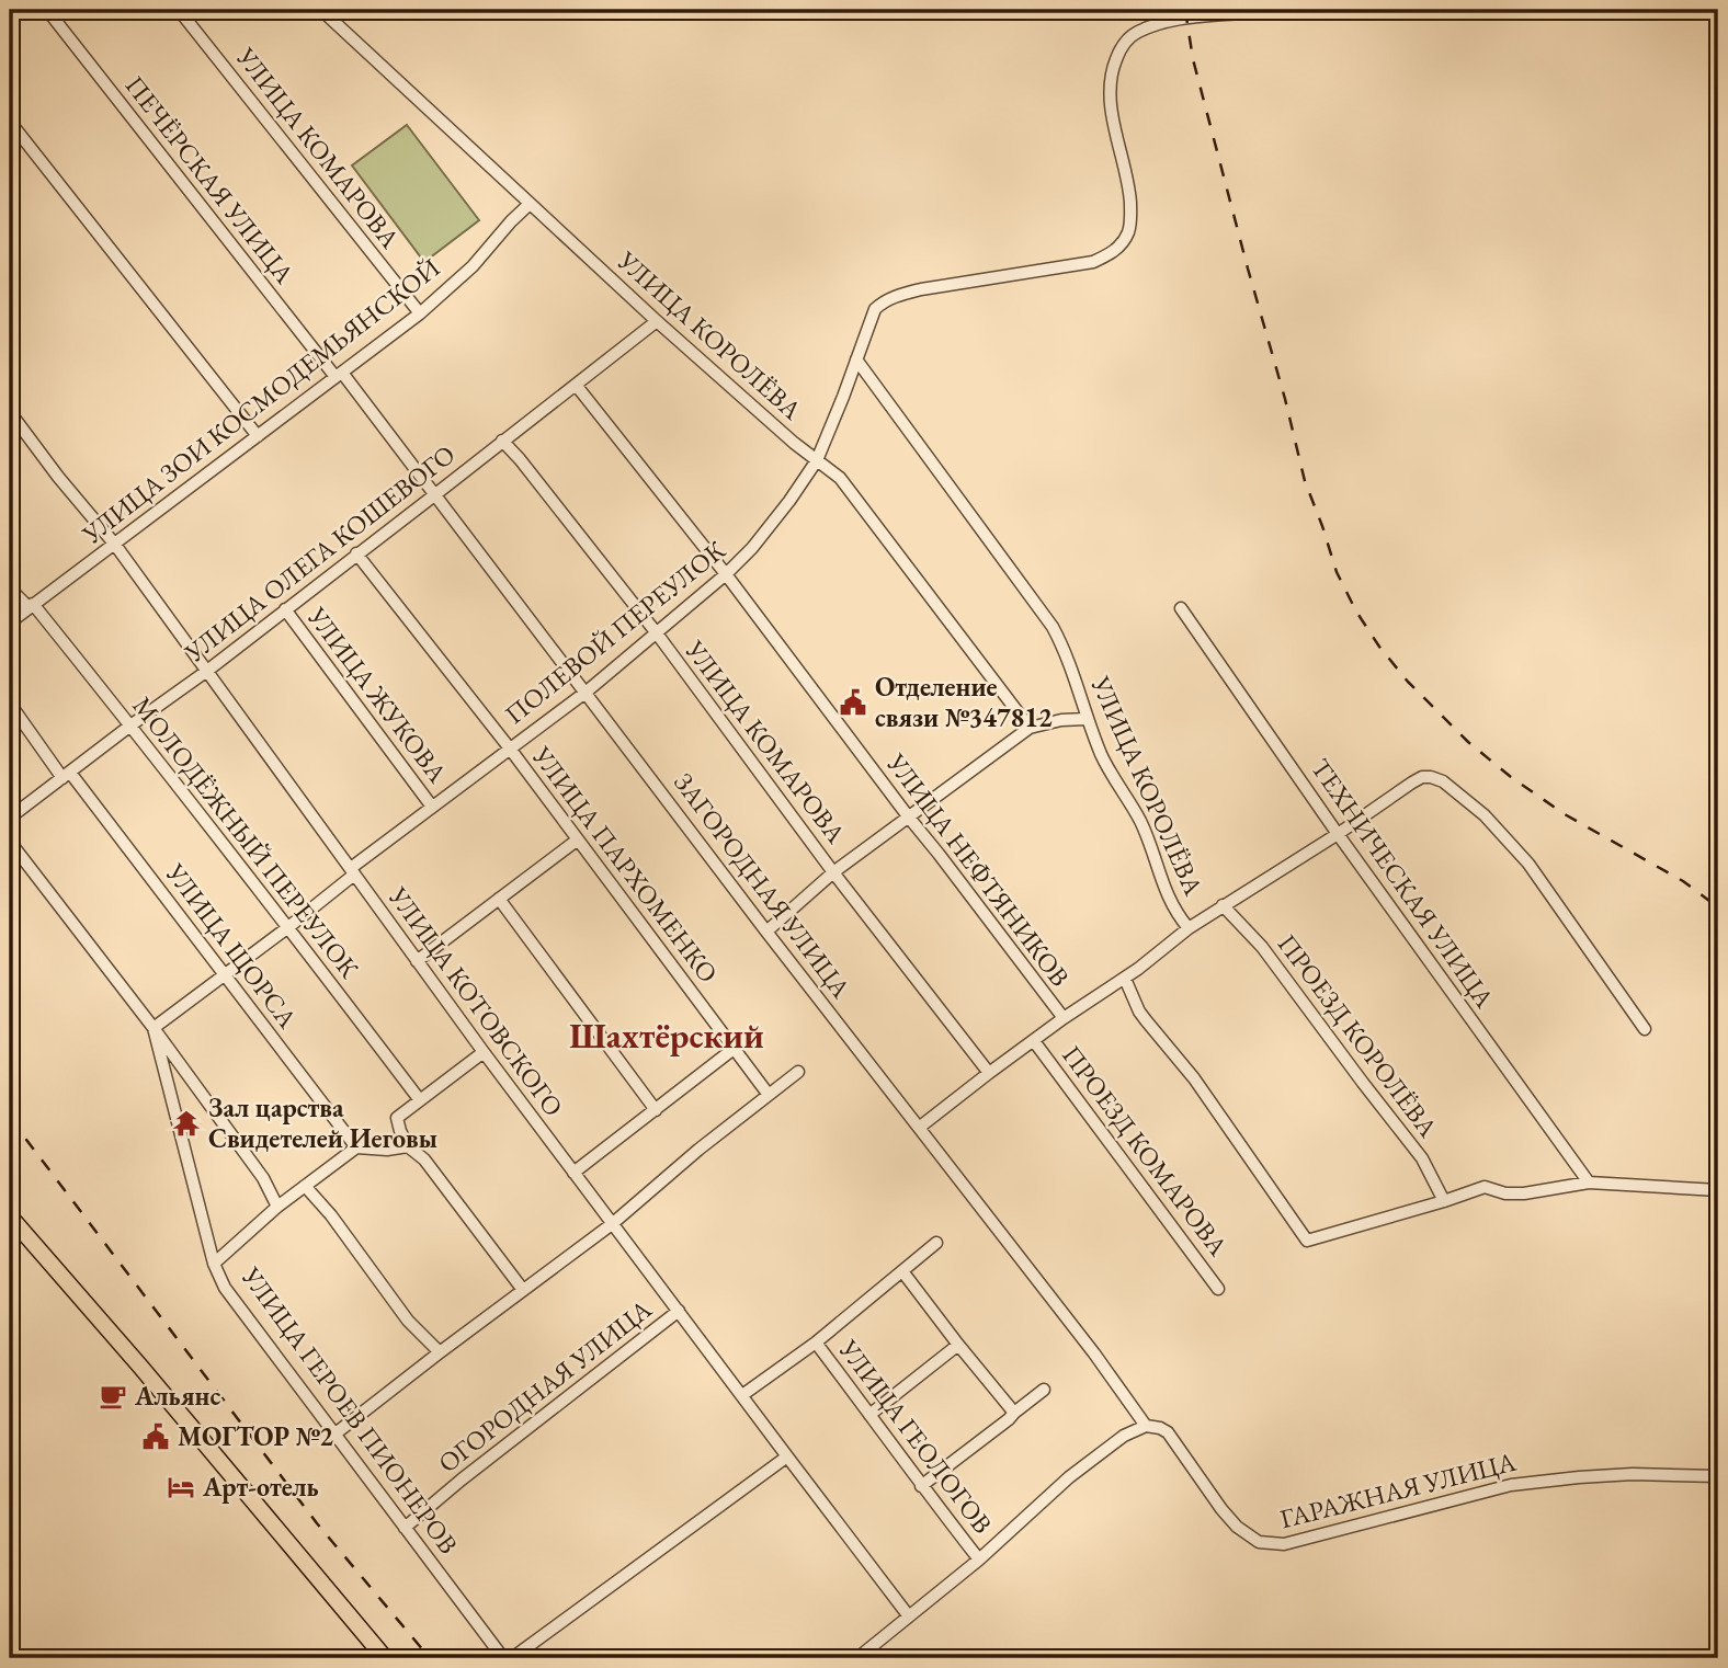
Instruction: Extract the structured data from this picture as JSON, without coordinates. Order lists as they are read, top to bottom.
{
  "streets": {
    "street": [
      "УЛИЦА КОМАРОВА",
      "ПЕЧЁРСКАЯ УЛИЦА",
      "УЛИЦА КОРОЛЁВА",
      "УЛИЦА ЗОИ КОСМОДЕМЬЯНСКОЙ",
      "УЛИЦА ОЛЕГА КОШЕВОГО",
      "ПОЛЕВОЙ ПЕРЕУЛОК",
      "УЛИЦА ЖУКОВА",
      "МОЛОДЁЖНЫЙ ПЕРЕУЛОК",
      "УЛИЦА ПАРХОМЕНКО",
      "УЛИЦА НЕФТЯНИКОВ",
      "ТЕХНИЧЕСКАЯ УЛИЦА",
      "ЗАГОРОДНАЯ УЛИЦА",
      "УЛИЦА ЩОРСА",
      "УЛИЦА КОТОВСКОГО",
      "ПРОЕЗД КОРОЛЁВА",
      "ПРОЕЗД КОМАРОВА",
      "ОГОРОДНАЯ УЛИЦА",
      "УЛИЦА ГЕРОЕВ ПИОНЕРОВ",
      "УЛИЦА ГЕОЛОГОВ",
      "ГАРАЖНАЯ УЛИЦА"
    ]
  },
  "crossings": [
    ["УЛИЦА КОМАРОВА", "УЛИЦА ЗОИ КОСМОДЕМЬЯНСКОЙ"],
    ["УЛИЦА КОМАРОВА", "УЛИЦА ОЛЕГА КОШЕВОГО"],
    ["УЛИЦА КОМАРОВА", "ПОЛЕВОЙ ПЕРЕУЛОК"],
    ["ПЕЧЁРСКАЯ УЛИЦА", "УЛИЦА ЗОИ КОСМОДЕМЬЯНСКОЙ"],
    ["ПЕЧЁРСКАЯ УЛИЦА", "ЗАГОРОДНАЯ УЛИЦА"],
    ["УЛИЦА КОРОЛЁВА", "УЛИЦА ЗОИ КОСМОДЕМЬЯНСКОЙ"],
    ["УЛИЦА КОРОЛЁВА", "УЛИЦА ОЛЕГА КОШЕВОГО"],
    ["УЛИЦА КОРОЛЁВА", "ПОЛЕВОЙ ПЕРЕУЛОК"],
    ["УЛИЦА ЗОИ КОСМОДЕМЬЯНСКОЙ", "МОЛОДЁЖНЫЙ ПЕРЕУЛОК"],
    ["УЛИЦА ЗОИ КОСМОДЕМЬЯНСКОЙ", "ЗАГОРОДНАЯ УЛИЦА"],
    ["УЛИЦА ЗОИ КОСМОДЕМЬЯНСКОЙ", "УЛИЦА КОТОВСКОГО"],
    ["УЛИЦА ОЛЕГА КОШЕВОГО", "УЛИЦА ЖУКОВА"],
    ["УЛИЦА ОЛЕГА КОШЕВОГО", "МОЛОДЁЖНЫЙ ПЕРЕУЛОК"],
    ["УЛИЦА ОЛЕГА КОШЕВОГО", "УЛИЦА ПАРХОМЕНКО"],
    ["УЛИЦА ОЛЕГА КОШЕВОГО", "УЛИЦА НЕФТЯНИКОВ"],
    ["УЛИЦА ОЛЕГА КОШЕВОГО", "ЗАГОРОДНАЯ УЛИЦА"],
    ["УЛИЦА ОЛЕГА КОШЕВОГО", "УЛИЦА ЩОРСА"],
    ["УЛИЦА ОЛЕГА КОШЕВОГО", "УЛИЦА КОТОВСКОГО"],
    ["ПОЛЕВОЙ ПЕРЕУЛОК", "УЛИЦА ЖУКОВА"],
    ["ПОЛЕВОЙ ПЕРЕУЛОК", "МОЛОДЁЖНЫЙ ПЕРЕУЛОК"],
    ["ПОЛЕВОЙ ПЕРЕУЛОК", "УЛИЦА ПАРХОМЕНКО"],
    ["ПОЛЕВОЙ ПЕРЕУЛОК", "УЛИЦА НЕФТЯНИКОВ"],
    ["ПОЛЕВОЙ ПЕРЕУЛОК", "ЗАГОРОДНАЯ УЛИЦА"],
    ["ПОЛЕВОЙ ПЕРЕУЛОК", "УЛИЦА ЩОРСА"],
    ["ПОЛЕВОЙ ПЕРЕУЛОК", "УЛИЦА КОТОВСКОГО"],
    ["ПОЛЕВОЙ ПЕРЕУЛОК", "УЛИЦА ГЕРОЕВ ПИОНЕРОВ"],
    ["ЗАГОРОДНАЯ УЛИЦА", "ГАРАЖНАЯ УЛИЦА"],
    ["УЛИЦА КОТОВСКОГО", "ОГОРОДНАЯ УЛИЦА"],
    ["ОГОРОДНАЯ УЛИЦА", "УЛИЦА ГЕРОЕВ ПИОНЕРОВ"]
  ],
  "districts": ["Шахтёрский"],
  "places": {
    "public building": ["Отделение связи №347812", "МОГТОР №2"],
    "temple": ["Зал царства Свидетелей Иеговы"],
    "cafe": ["Альянс"],
    "hotel": ["Арт-отель"]
  }
}
